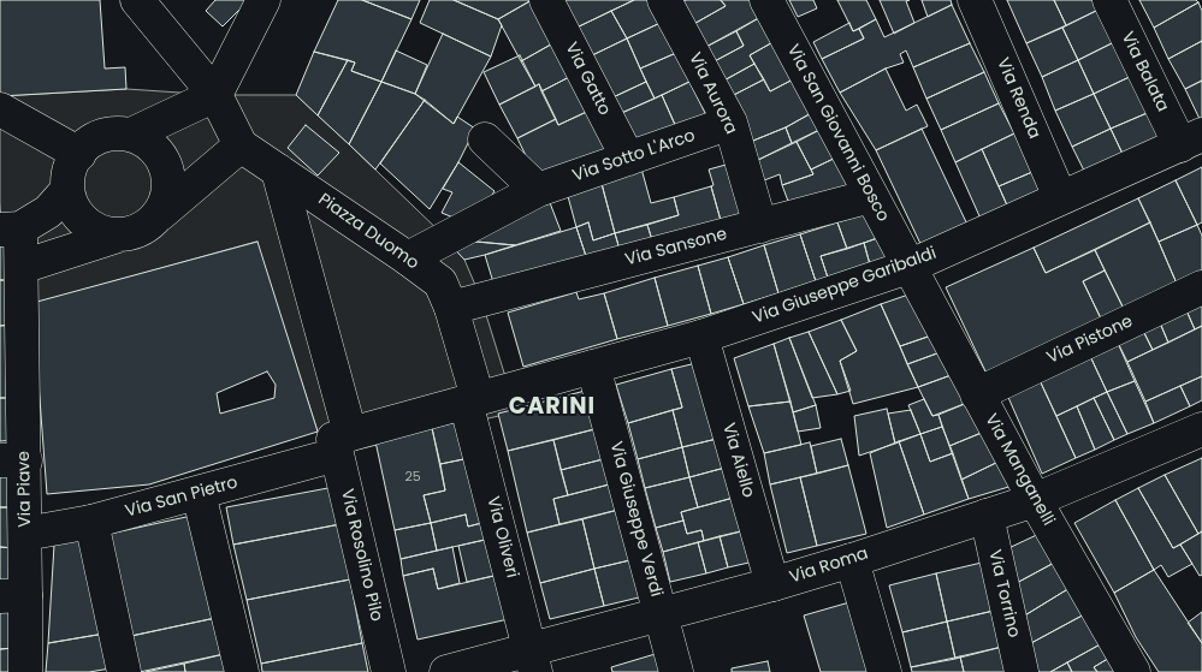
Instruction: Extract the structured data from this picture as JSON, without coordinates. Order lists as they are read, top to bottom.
{
  "streets": {
    "street": [
      "Via Balata",
      "Via Gatto",
      "Via Aurora",
      "Via Renda",
      "Via San Giovanni Bosco",
      "Via Sotto L'Arco",
      "Piazza Duomo",
      "Via Sansone",
      "Via Giuseppe Garibaldi",
      "Via Pistone",
      "Via Aiello",
      "Via Manganelli",
      "Via Piave",
      "Via San Pietro",
      "Via Giuseppe Verdi",
      "Via Oliveri",
      "Via Rosolino Pilo",
      "Via Roma",
      "Via Torrino"
    ]
  },
  "crossings": [
    ["Via Balata", "Via Giuseppe Garibaldi"],
    ["Via Gatto", "Via Sotto L'Arco"],
    ["Via Aurora", "Via Sotto L'Arco"],
    ["Via Aurora", "Via Sansone"],
    ["Via Renda", "Via Giuseppe Garibaldi"],
    ["Via San Giovanni Bosco", "Via Sansone"],
    ["Via San Giovanni Bosco", "Via Giuseppe Garibaldi"],
    ["Via San Giovanni Bosco", "Via Manganelli"],
    ["Via Sotto L'Arco", "Piazza Duomo"],
    ["Piazza Duomo", "Via Sansone"],
    ["Piazza Duomo", "Via Giuseppe Garibaldi"],
    ["Piazza Duomo", "Via San Pietro"],
    ["Piazza Duomo", "Via Oliveri"],
    ["Piazza Duomo", "Via Rosolino Pilo"],
    ["Via Giuseppe Garibaldi", "Via Aiello"],
    ["Via Giuseppe Garibaldi", "Via Manganelli"],
    ["Via Giuseppe Garibaldi", "Via San Pietro"],
    ["Via Giuseppe Garibaldi", "Via Giuseppe Verdi"],
    ["Via Giuseppe Garibaldi", "Via Oliveri"],
    ["Via Pistone", "Via Manganelli"],
    ["Via Aiello", "Via Roma"],
    ["Via Manganelli", "Via Roma"],
    ["Via Piave", "Via San Pietro"],
    ["Via San Pietro", "Via Oliveri"],
    ["Via San Pietro", "Via Rosolino Pilo"],
    ["Via Giuseppe Verdi", "Via Roma"],
    ["Via Oliveri", "Via Roma"],
    ["Via Roma", "Via Torrino"]
  ],
  "districts": ["CARINI"],
  "house_numbers": ["25"]
}
